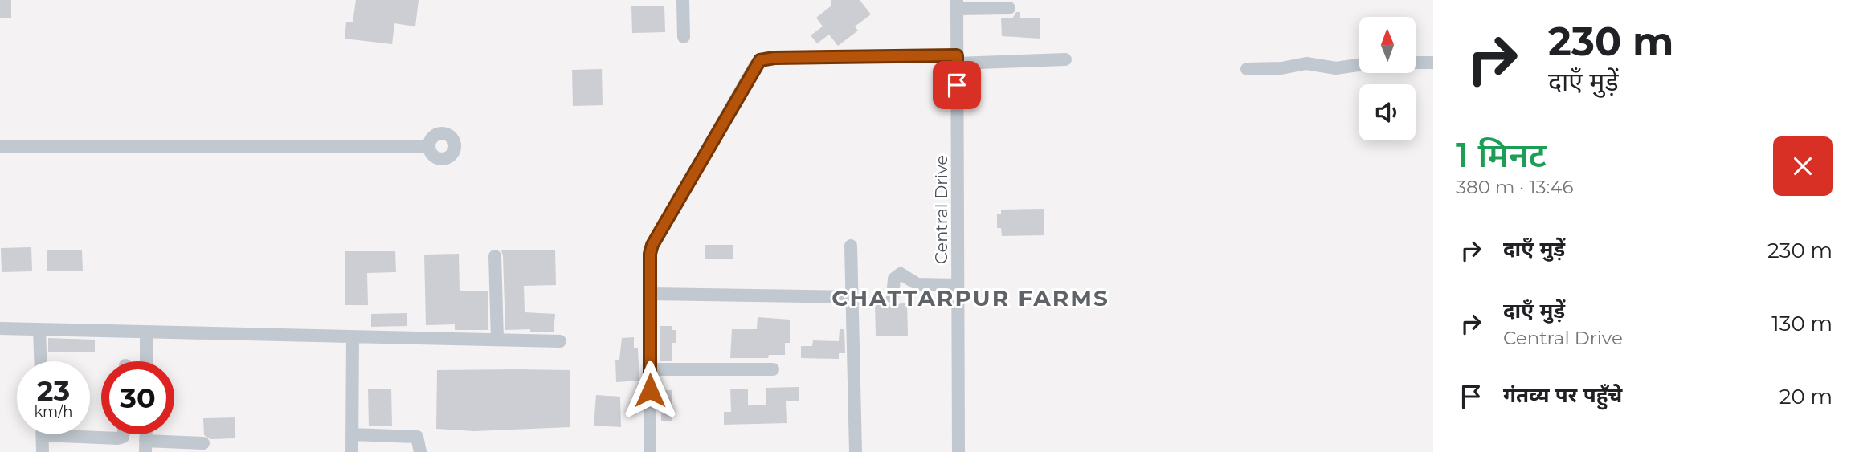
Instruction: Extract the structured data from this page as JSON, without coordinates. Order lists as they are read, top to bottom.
{
  "streets": {
    "street": ["Central Drive"]
  },
  "districts": ["CHATTARPUR FARMS"],
  "north": "top",
  "page": {
    "turn": ["230 m", "दाएँ मुड़ें"],
    "heading": ["1 मिनट", "380 m · 13:46"],
    "list": [
      {
        "name": "दाएँ मुड़ें",
        "value": "230 m"
      },
      {
        "name": "दाएँ मुड़ें",
        "note": "Central Drive",
        "value": "130 m"
      },
      {
        "name": "गंतव्य पर पहुँचे",
        "value": "20 m"
      }
    ],
    "speed": "23 km/h",
    "limit": "30"
  }
}
